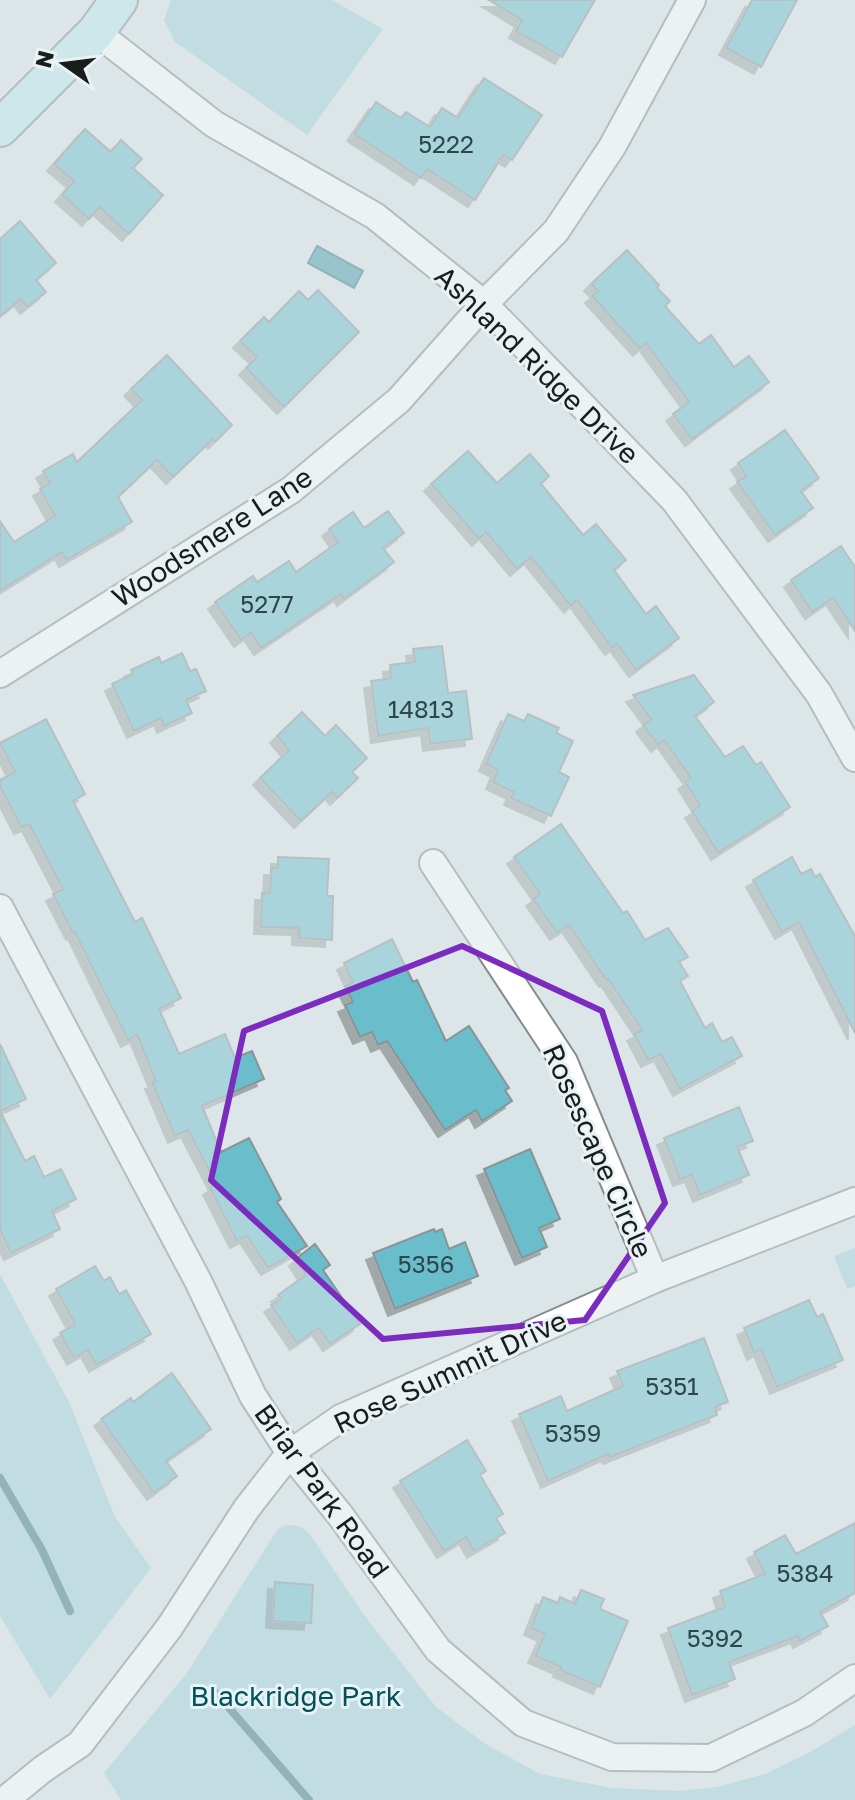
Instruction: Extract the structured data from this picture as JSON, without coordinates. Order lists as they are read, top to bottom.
{
  "streets": {
    "street": [
      "Ashland Ridge Drive",
      "Woodsmere Lane",
      "Rosescape Circle",
      "Rose Summit Drive",
      "Briar Park Road"
    ]
  },
  "crossings": [
    ["Ashland Ridge Drive", "Woodsmere Lane"],
    ["Rosescape Circle", "Rose Summit Drive"],
    ["Rose Summit Drive", "Briar Park Road"]
  ],
  "parks": ["Blackridge Park"],
  "house_numbers": [
    "5222",
    "5277",
    "14813",
    "5356",
    "5351",
    "5359",
    "5384",
    "5392"
  ],
  "north": "left"
}
